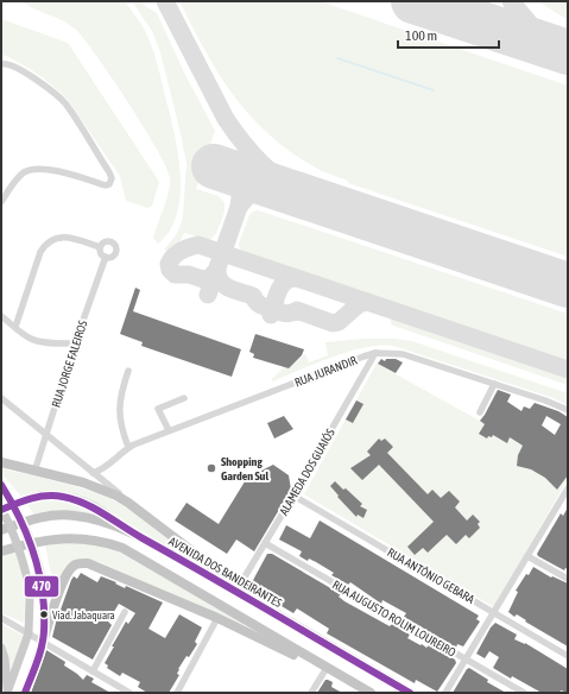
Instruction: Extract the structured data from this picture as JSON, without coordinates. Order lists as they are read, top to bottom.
{
  "streets": {
    "highway": ["AVENIDA DOS BANDEIRANTES"],
    "street": [
      "RUA JORGE FALEIROS",
      "RUA JURANDIR",
      "ALAMEDA DOS GUAIÓS",
      "RUA ANTÔNIO GEBARA",
      "RUA AUGUSTO ROLIM LOUREIRO"
    ]
  },
  "crossings": [
    ["RUA JURANDIR", "ALAMEDA DOS GUAIÓS"],
    ["ALAMEDA DOS GUAIÓS", "AVENIDA DOS BANDEIRANTES"],
    ["ALAMEDA DOS GUAIÓS", "RUA ANTÔNIO GEBARA"],
    ["ALAMEDA DOS GUAIÓS", "RUA AUGUSTO ROLIM LOUREIRO"]
  ],
  "places": ["Shopping Garden Sul", "Viad. Jabaquara"],
  "lines": ["transit line 470"],
  "scale_bar": "100 m"
}
